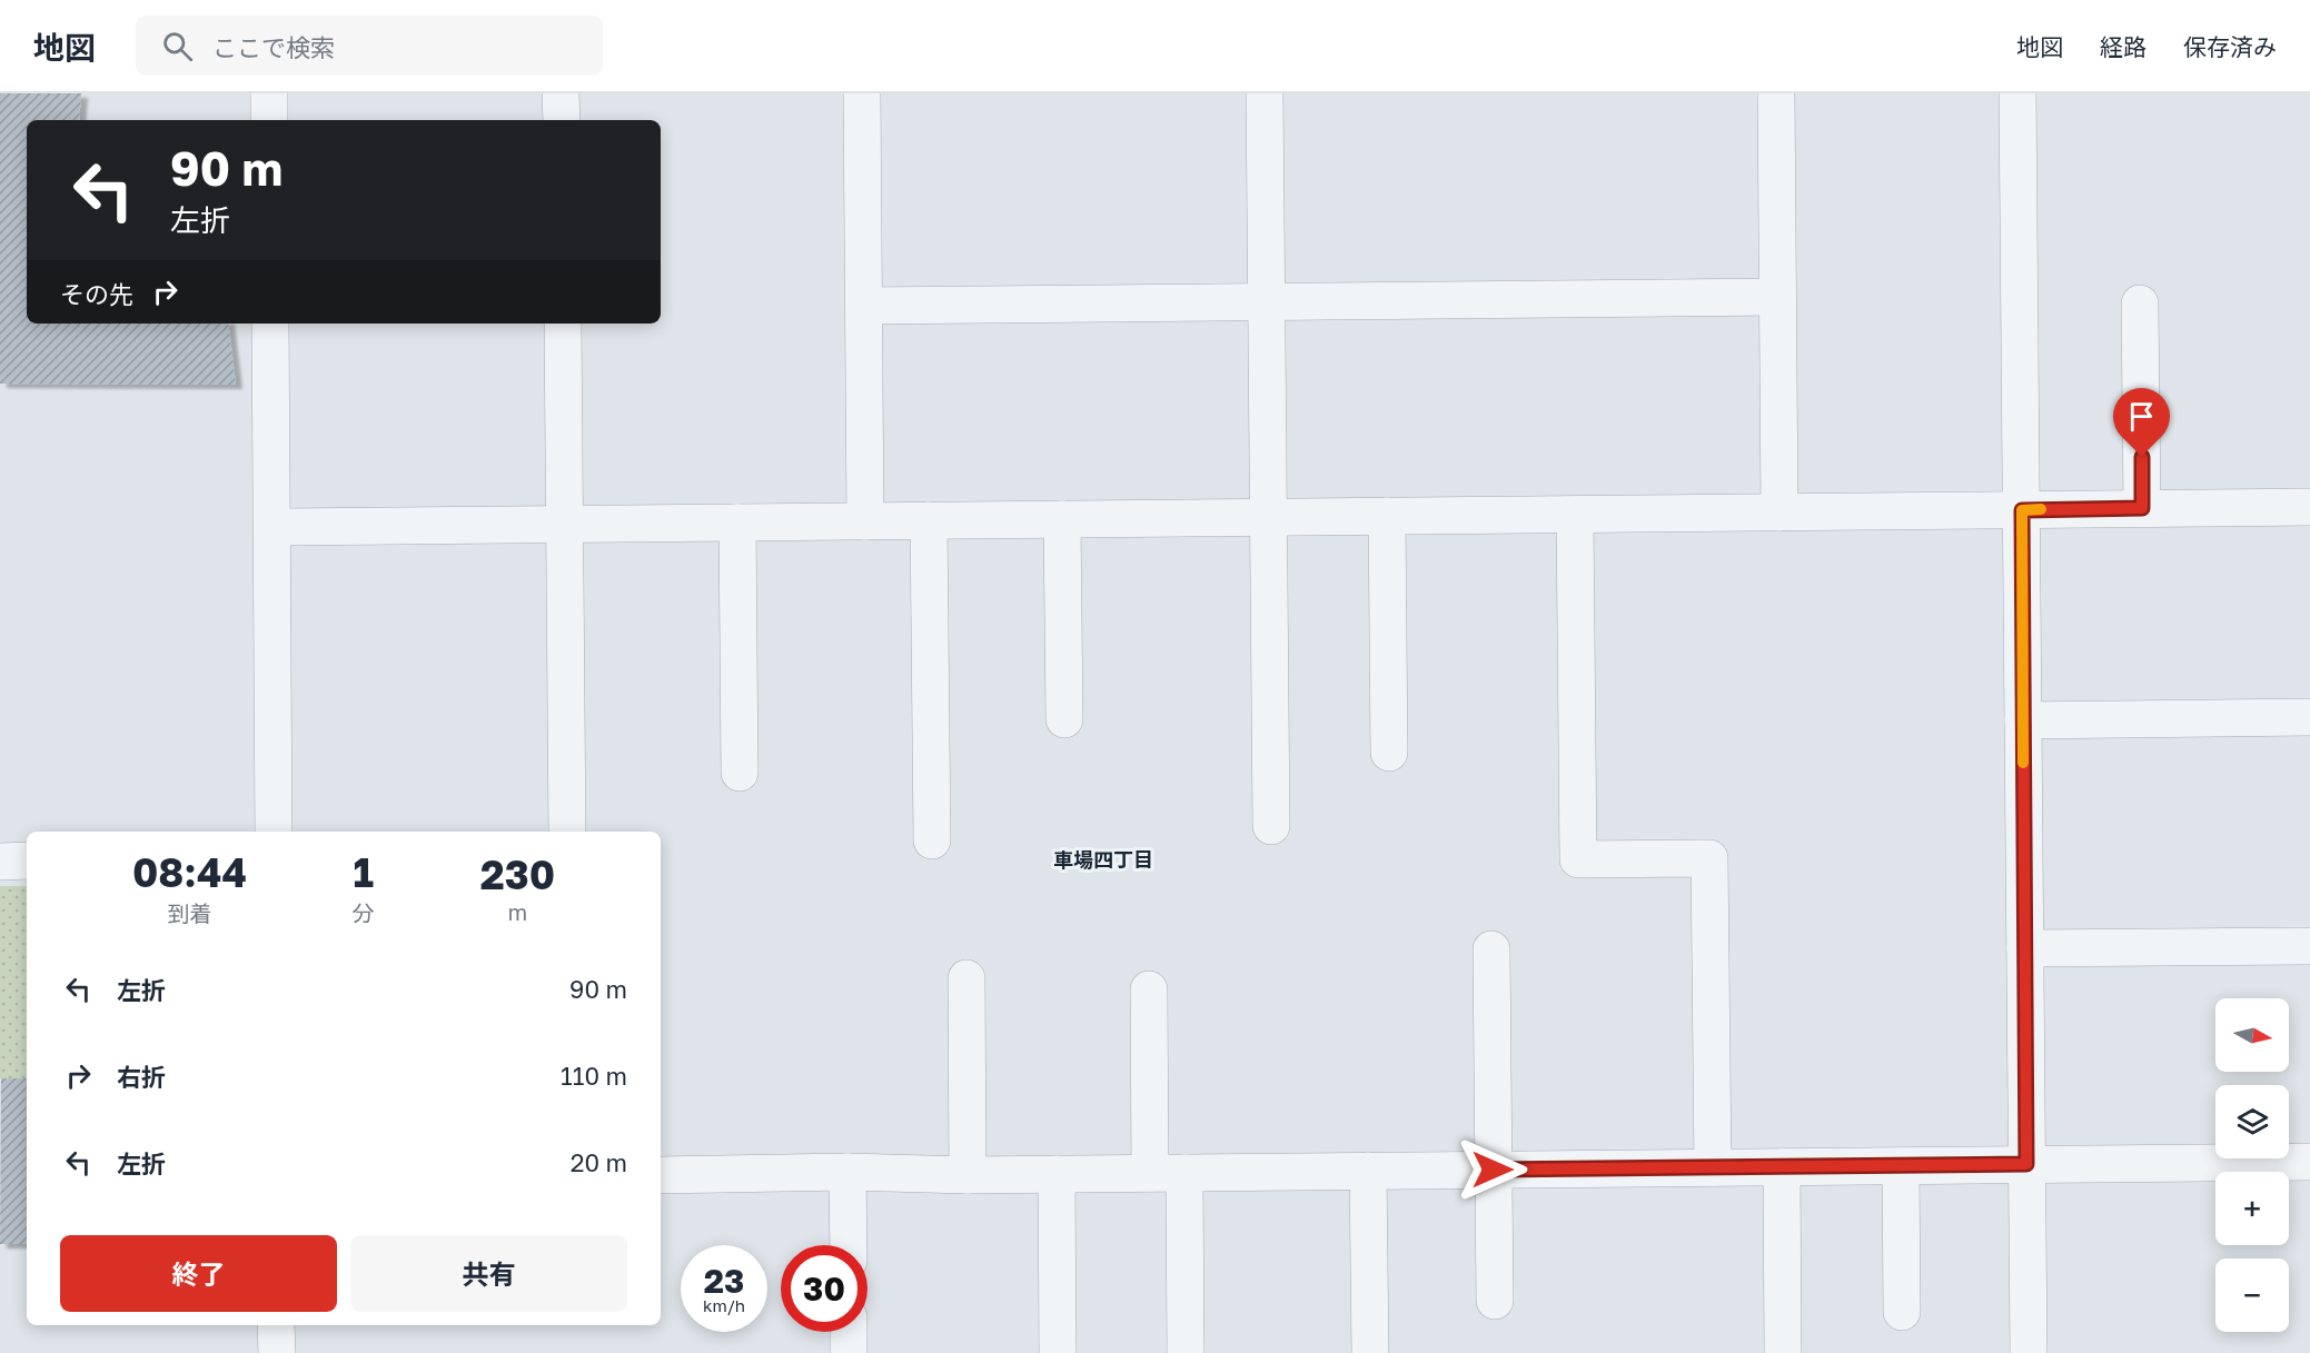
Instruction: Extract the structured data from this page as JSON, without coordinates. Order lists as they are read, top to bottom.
{
  "districts": ["車場四丁目"],
  "north": "right",
  "page": {
    "header": "地図",
    "search": "ここで検索",
    "nav": ["地図", "経路", "保存済み"],
    "turn": ["90 m", "左折"],
    "then": "その先",
    "eta": [
      "08:44",
      "到着",
      "1",
      "分",
      "230",
      "m"
    ],
    "list": [
      {
        "name": "左折",
        "value": "90 m"
      },
      {
        "name": "右折",
        "value": "110 m"
      },
      {
        "name": "左折",
        "value": "20 m"
      }
    ],
    "map_buttons": ["+", "−"],
    "buttons": ["終了", "共有"],
    "speed": "23 km/h",
    "limit": "30"
  }
}
